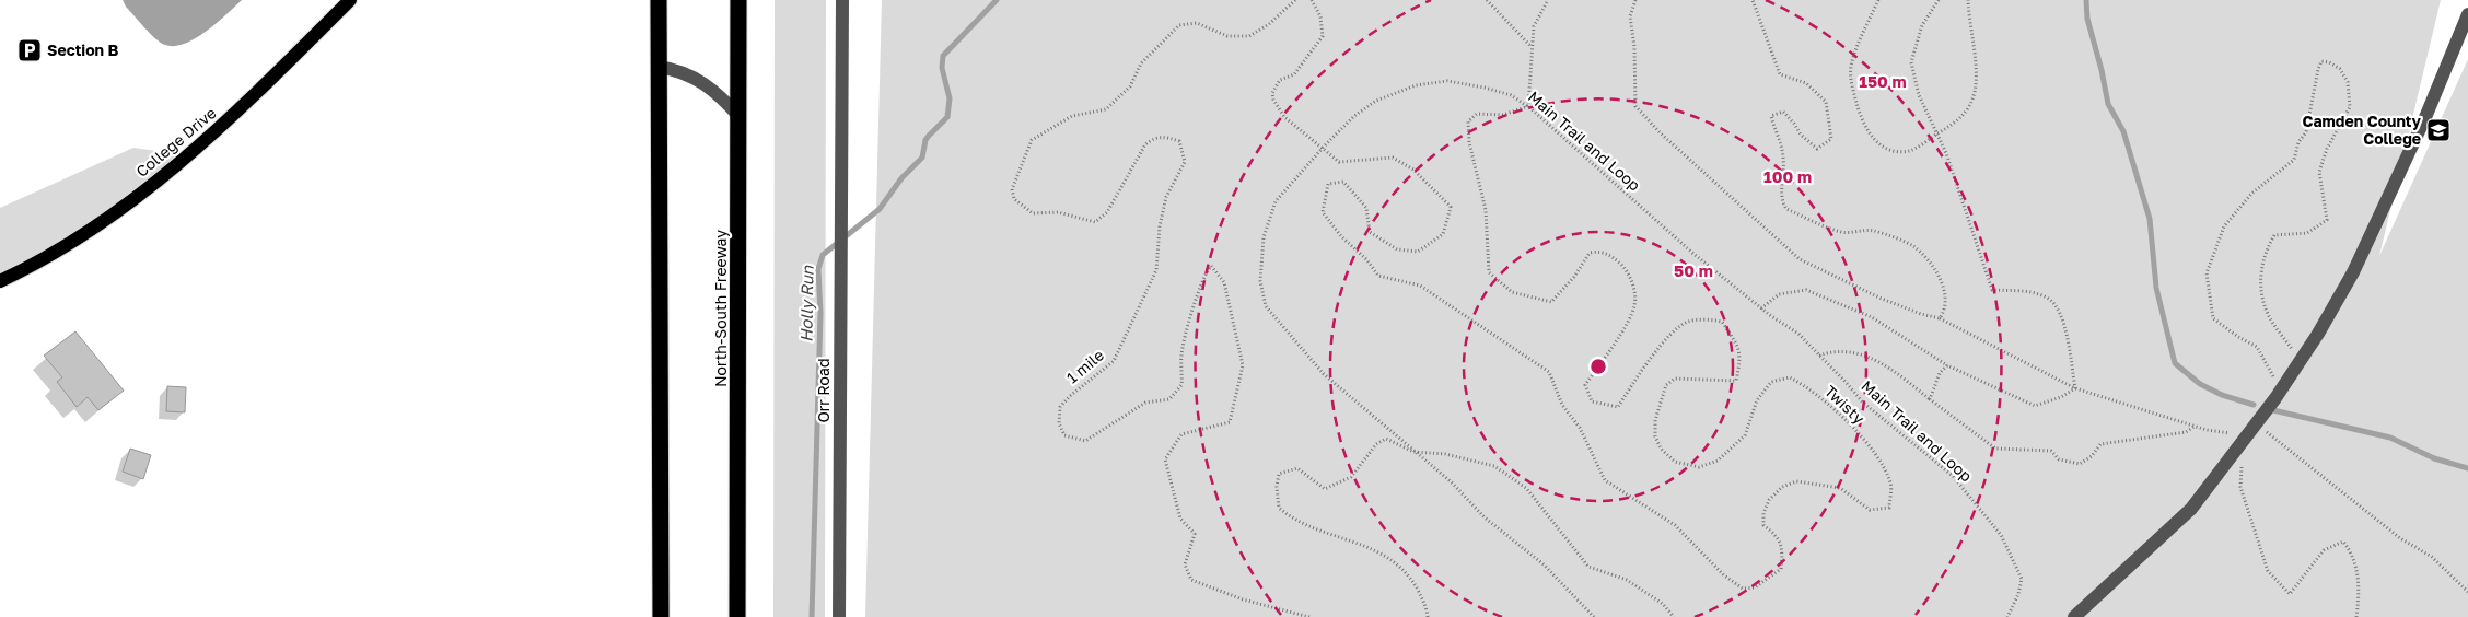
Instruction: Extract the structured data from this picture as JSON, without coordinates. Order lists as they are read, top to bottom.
{
  "streets": {
    "highway": ["North-South Freeway"],
    "main road": ["College Drive"],
    "street": ["Orr Road"],
    "path": ["Main Trail and Loop", "1 mile", "Twisty"]
  },
  "crossings": [
    ["Main Trail and Loop", "Twisty"]
  ],
  "water": ["Holly Run"],
  "places": {
    "parking": ["Section B"],
    "school or university": ["Camden County College"]
  },
  "rings": ["150 m", "100 m", "50 m"]
}
